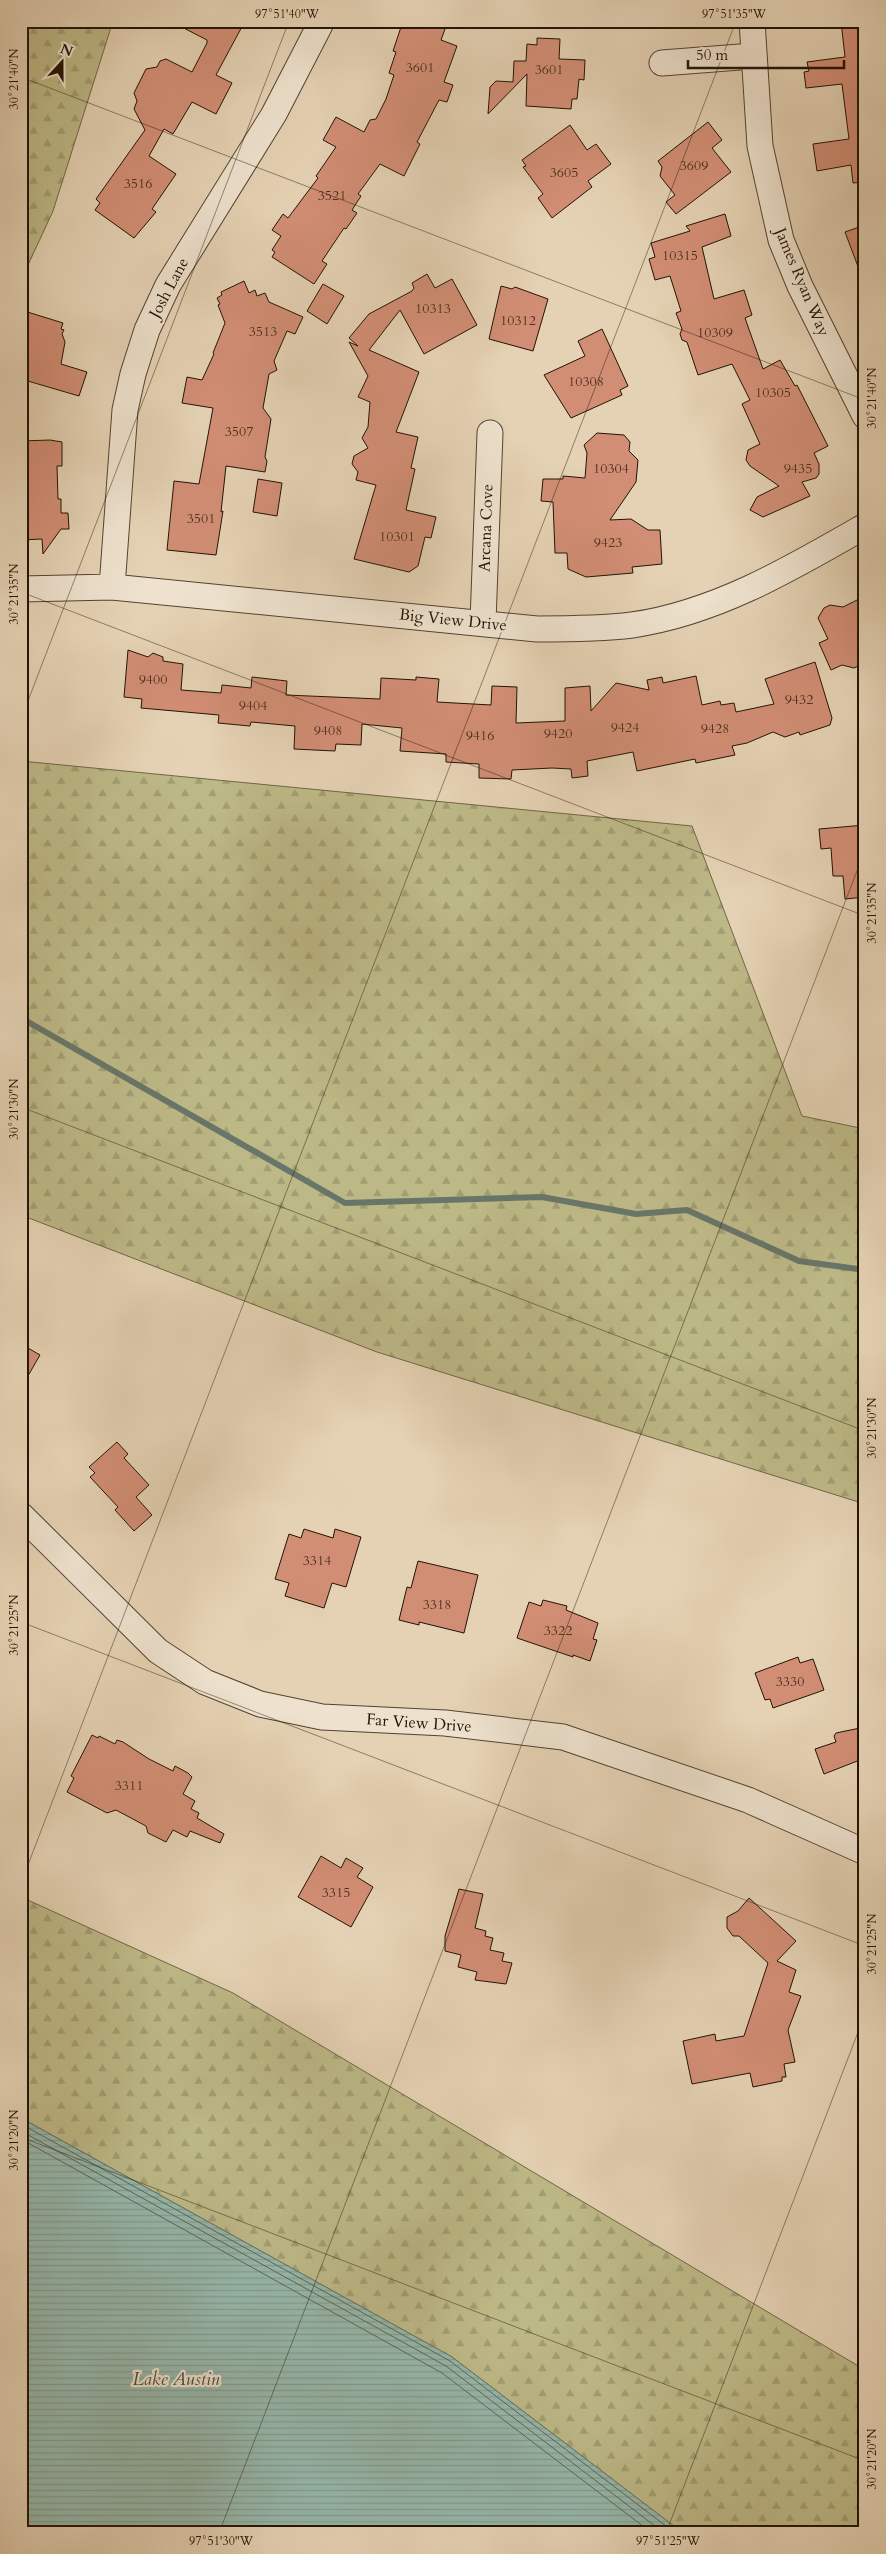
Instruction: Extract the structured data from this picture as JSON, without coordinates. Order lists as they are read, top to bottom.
{
  "streets": {
    "street": [
      "James Ryan Way",
      "Josh Lane",
      "Arcana Cove",
      "Big View Drive",
      "Far View Drive"
    ]
  },
  "crossings": [
    ["Josh Lane", "Big View Drive"],
    ["Arcana Cove", "Big View Drive"]
  ],
  "water": ["Lake Austin"],
  "house_numbers": [
    "3601",
    "3601",
    "3609",
    "3605",
    "3516",
    "3521",
    "10315",
    "10313",
    "10312",
    "3513",
    "10309",
    "10308",
    "10305",
    "3507",
    "10304",
    "9435",
    "3501",
    "10301",
    "9423",
    "9400",
    "9432",
    "9404",
    "9424",
    "9428",
    "9408",
    "9420",
    "9416",
    "3314",
    "3318",
    "3322",
    "3330",
    "3311",
    "3315"
  ],
  "scale_bar": "50 m",
  "north": "top",
  "coordinates": [
    "97°51'40\"W",
    "97°51'35\"W",
    "30°21'40\"N",
    "30°21'35\"N",
    "30°21'30\"N",
    "30°21'25\"N",
    "30°21'20\"N",
    "97°51'30\"W",
    "97°51'25\"W"
  ]
}
